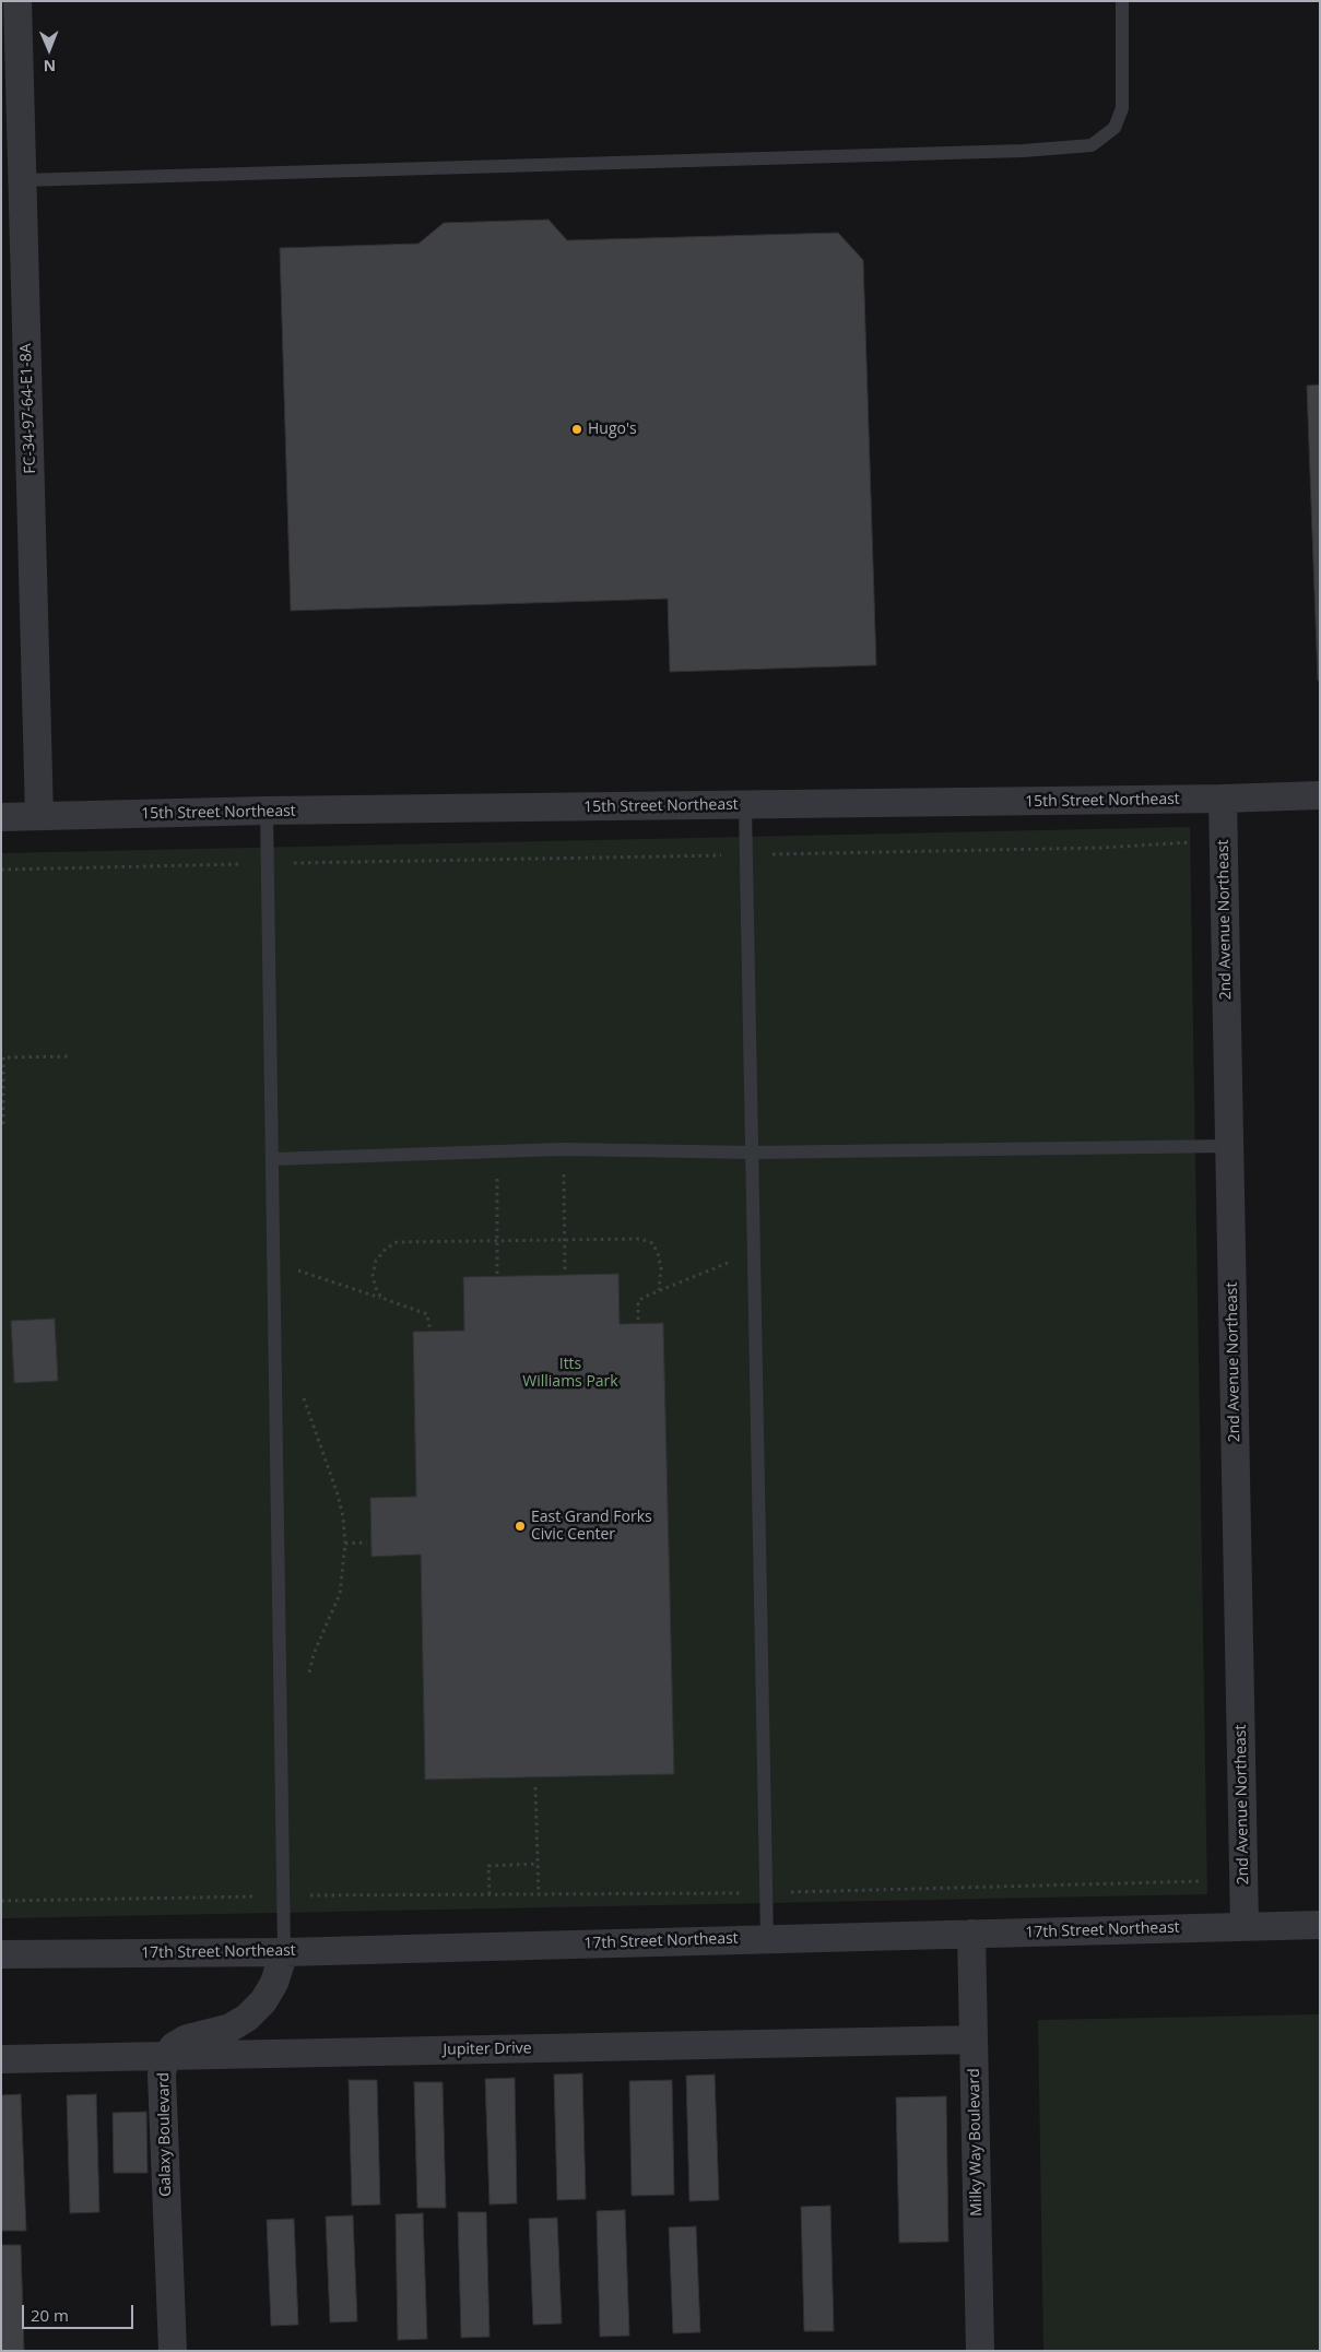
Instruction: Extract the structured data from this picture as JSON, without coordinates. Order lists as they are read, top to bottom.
{
  "streets": {
    "street": [
      "FC-34-97-64-E1-8A",
      "15th Street Northeast",
      "2nd Avenue Northeast",
      "17th Street Northeast",
      "Jupiter Drive",
      "Galaxy Boulevard",
      "Milky Way Boulevard"
    ]
  },
  "crossings": [
    ["FC-34-97-64-E1-8A", "15th Street Northeast"],
    ["15th Street Northeast", "2nd Avenue Northeast"],
    ["2nd Avenue Northeast", "17th Street Northeast"],
    ["17th Street Northeast", "Galaxy Boulevard"],
    ["17th Street Northeast", "Milky Way Boulevard"],
    ["Jupiter Drive", "Galaxy Boulevard"],
    ["Jupiter Drive", "Milky Way Boulevard"]
  ],
  "parks": ["Itts Williams Park"],
  "places": ["Hugo's", "East Grand Forks Civic Center"],
  "scale_bar": "20 m",
  "north": "bottom"
}
